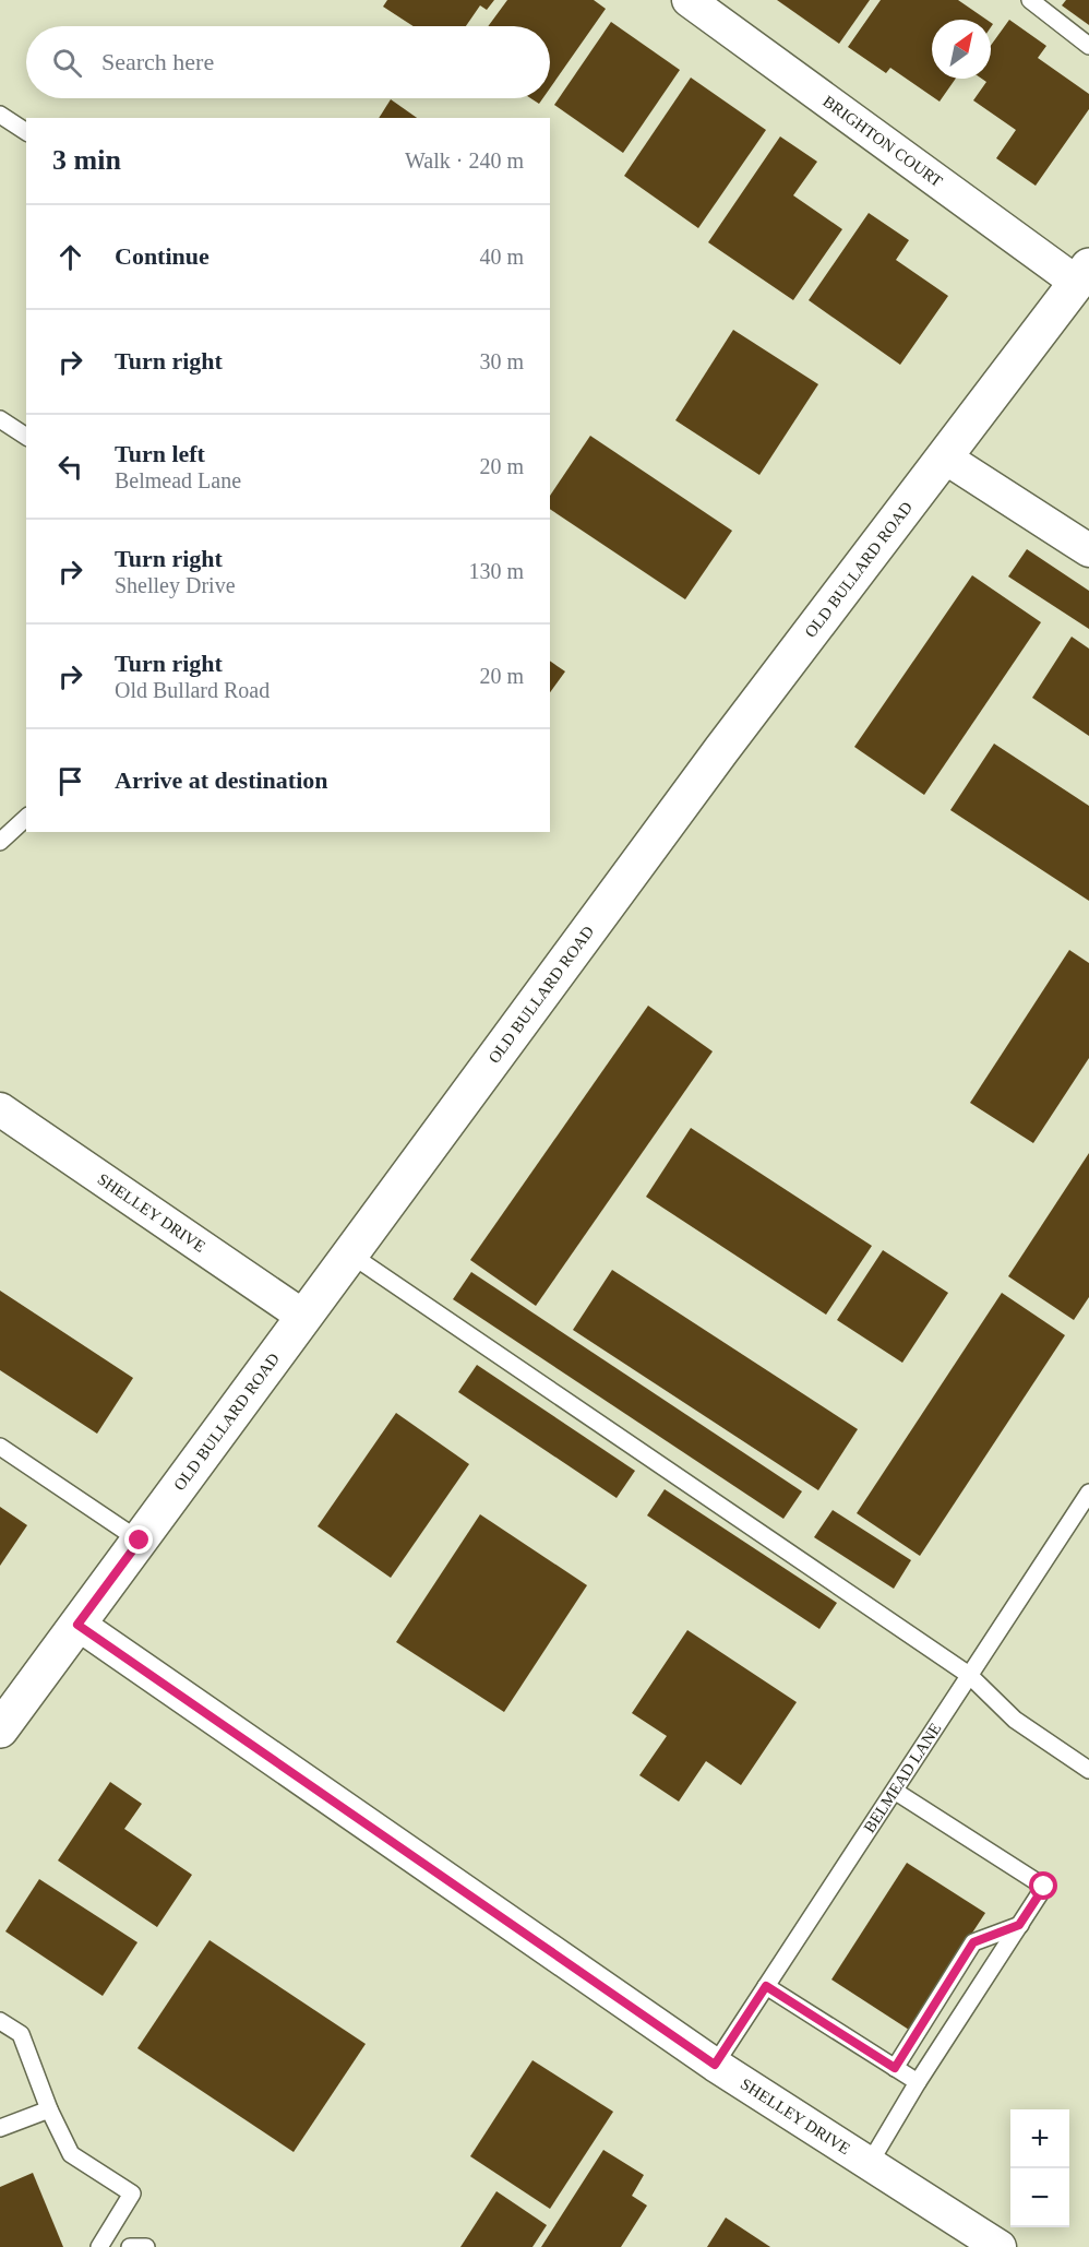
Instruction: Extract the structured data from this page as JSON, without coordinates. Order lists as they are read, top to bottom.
{
  "streets": {
    "street": ["BRIGHTON COURT", "OLD BULLARD ROAD", "SHELLEY DRIVE"],
    "lane": ["BELMEAD LANE"]
  },
  "crossings": [
    ["BRIGHTON COURT", "OLD BULLARD ROAD"],
    ["OLD BULLARD ROAD", "SHELLEY DRIVE"],
    ["SHELLEY DRIVE", "BELMEAD LANE"]
  ],
  "north": "top right",
  "page": {
    "search": "Search here",
    "heading": ["3 min", "Walk · 240 m"],
    "list": [
      ["Continue", "40 m"],
      ["Turn right", "30 m"],
      ["Turn left", "Belmead Lane", "20 m"],
      ["Turn right", "Shelley Drive", "130 m"],
      ["Turn right", "Old Bullard Road", "20 m"],
      "Arrive at destination"
    ],
    "map_buttons": ["+", "−"]
  }
}
